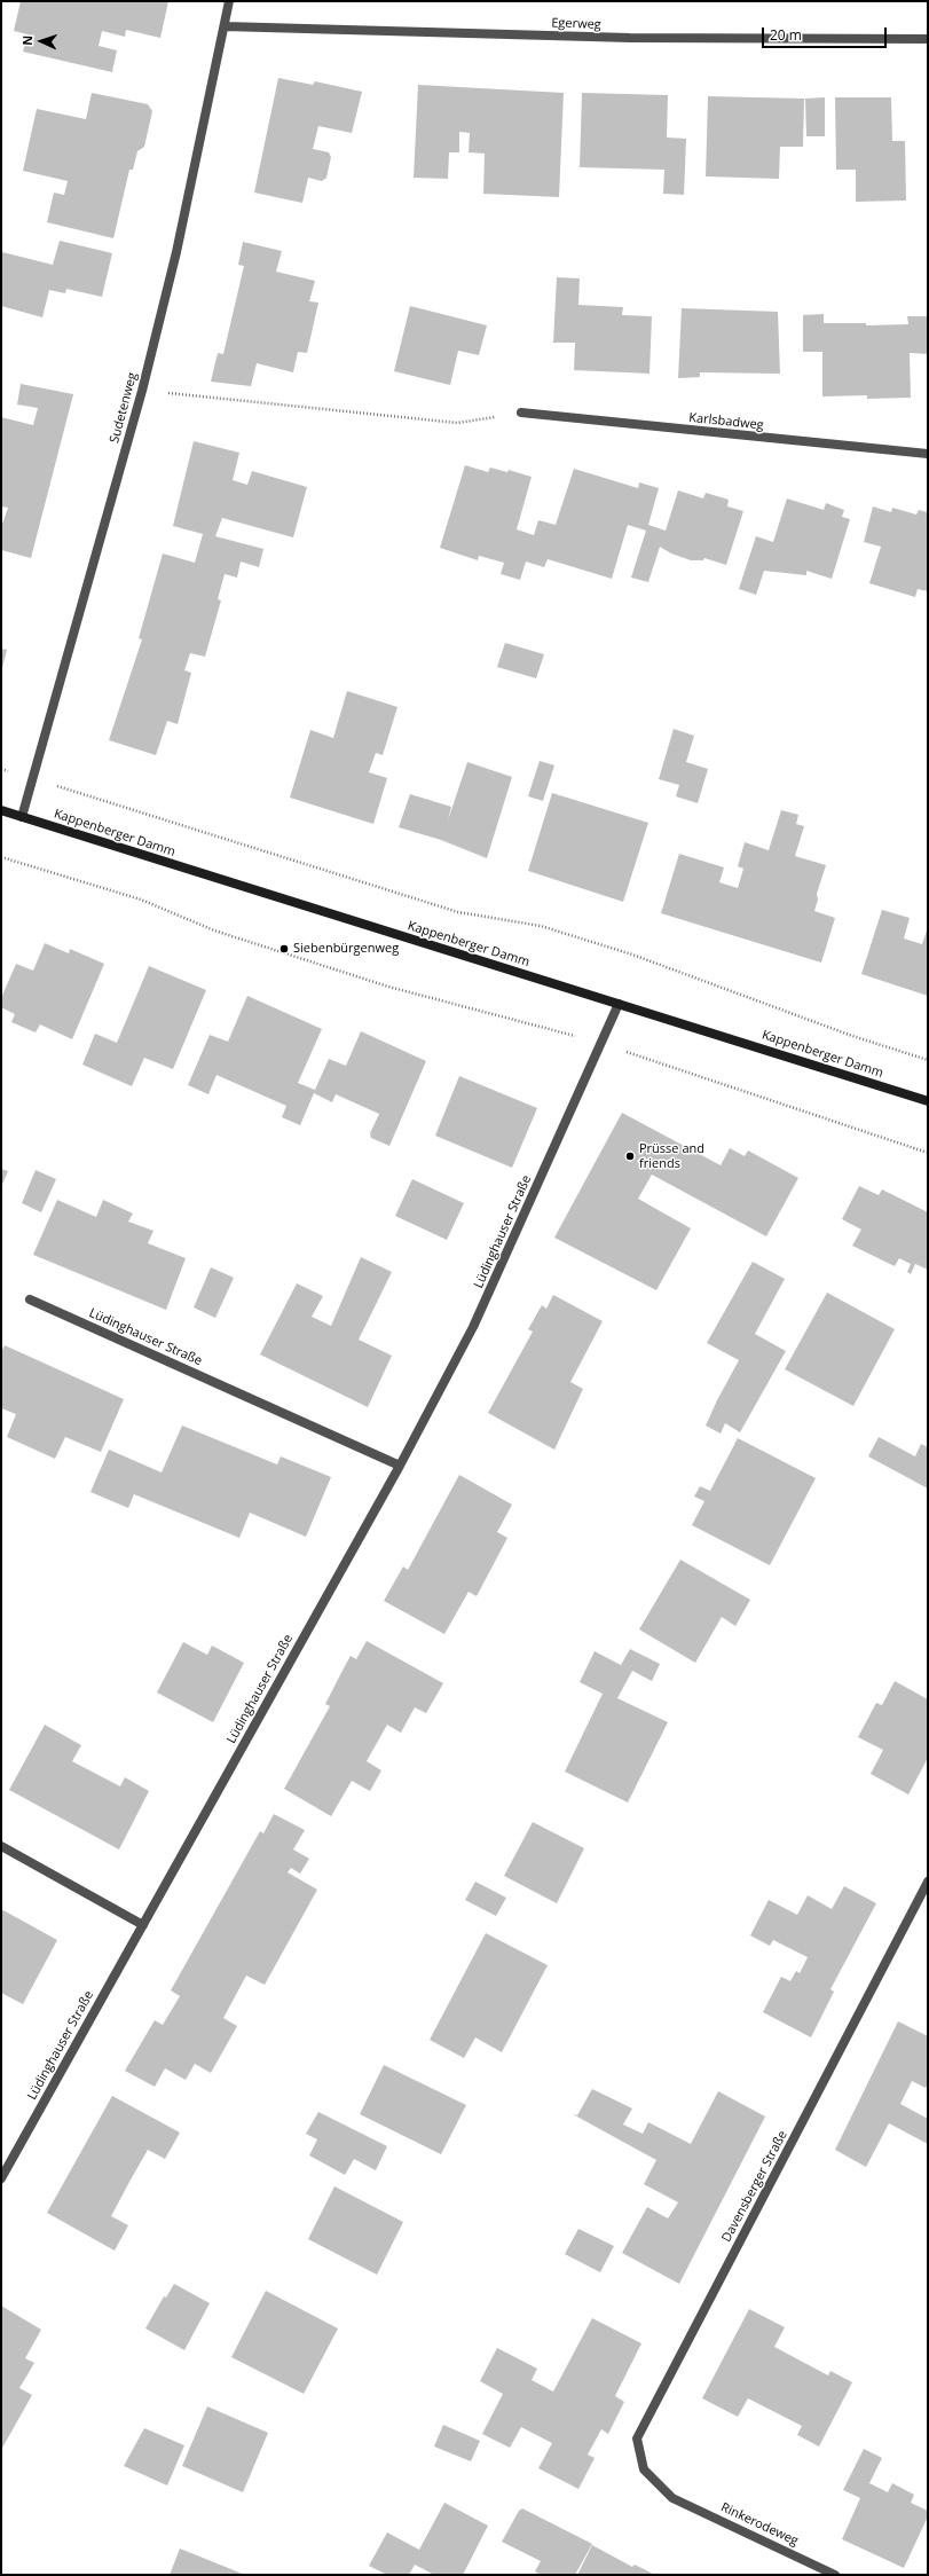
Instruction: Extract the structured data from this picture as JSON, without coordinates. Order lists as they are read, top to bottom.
{
  "streets": {
    "main road": ["Kappenberger Damm"],
    "street": [
      "Egerweg",
      "Sudetenweg",
      "Karlsbadweg",
      "Lüdinghauser Straße",
      "Davensberger Straße",
      "Rinkerodeweg"
    ]
  },
  "crossings": [
    ["Egerweg", "Sudetenweg"],
    ["Sudetenweg", "Kappenberger Damm"],
    ["Kappenberger Damm", "Lüdinghauser Straße"],
    ["Davensberger Straße", "Rinkerodeweg"]
  ],
  "places": ["Siebenbürgenweg", "Prüsse and friends"],
  "scale_bar": "20 m",
  "north": "left"
}
